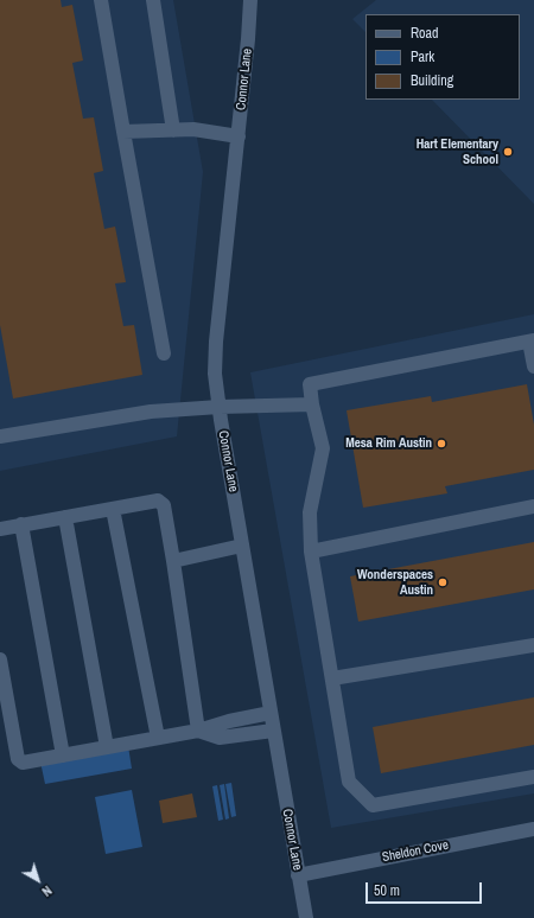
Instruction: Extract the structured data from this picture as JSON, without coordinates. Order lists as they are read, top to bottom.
{
  "streets": {
    "street": ["Connor Lane", "Sheldon Cove"]
  },
  "crossings": [
    ["Connor Lane", "Sheldon Cove"]
  ],
  "places": ["Hart Elementary School", "Mesa Rim Austin", "Wonderspaces Austin"],
  "legend": ["Road", "Park", "Building"],
  "scale_bar": "50 m",
  "north": "bottom right"
}
